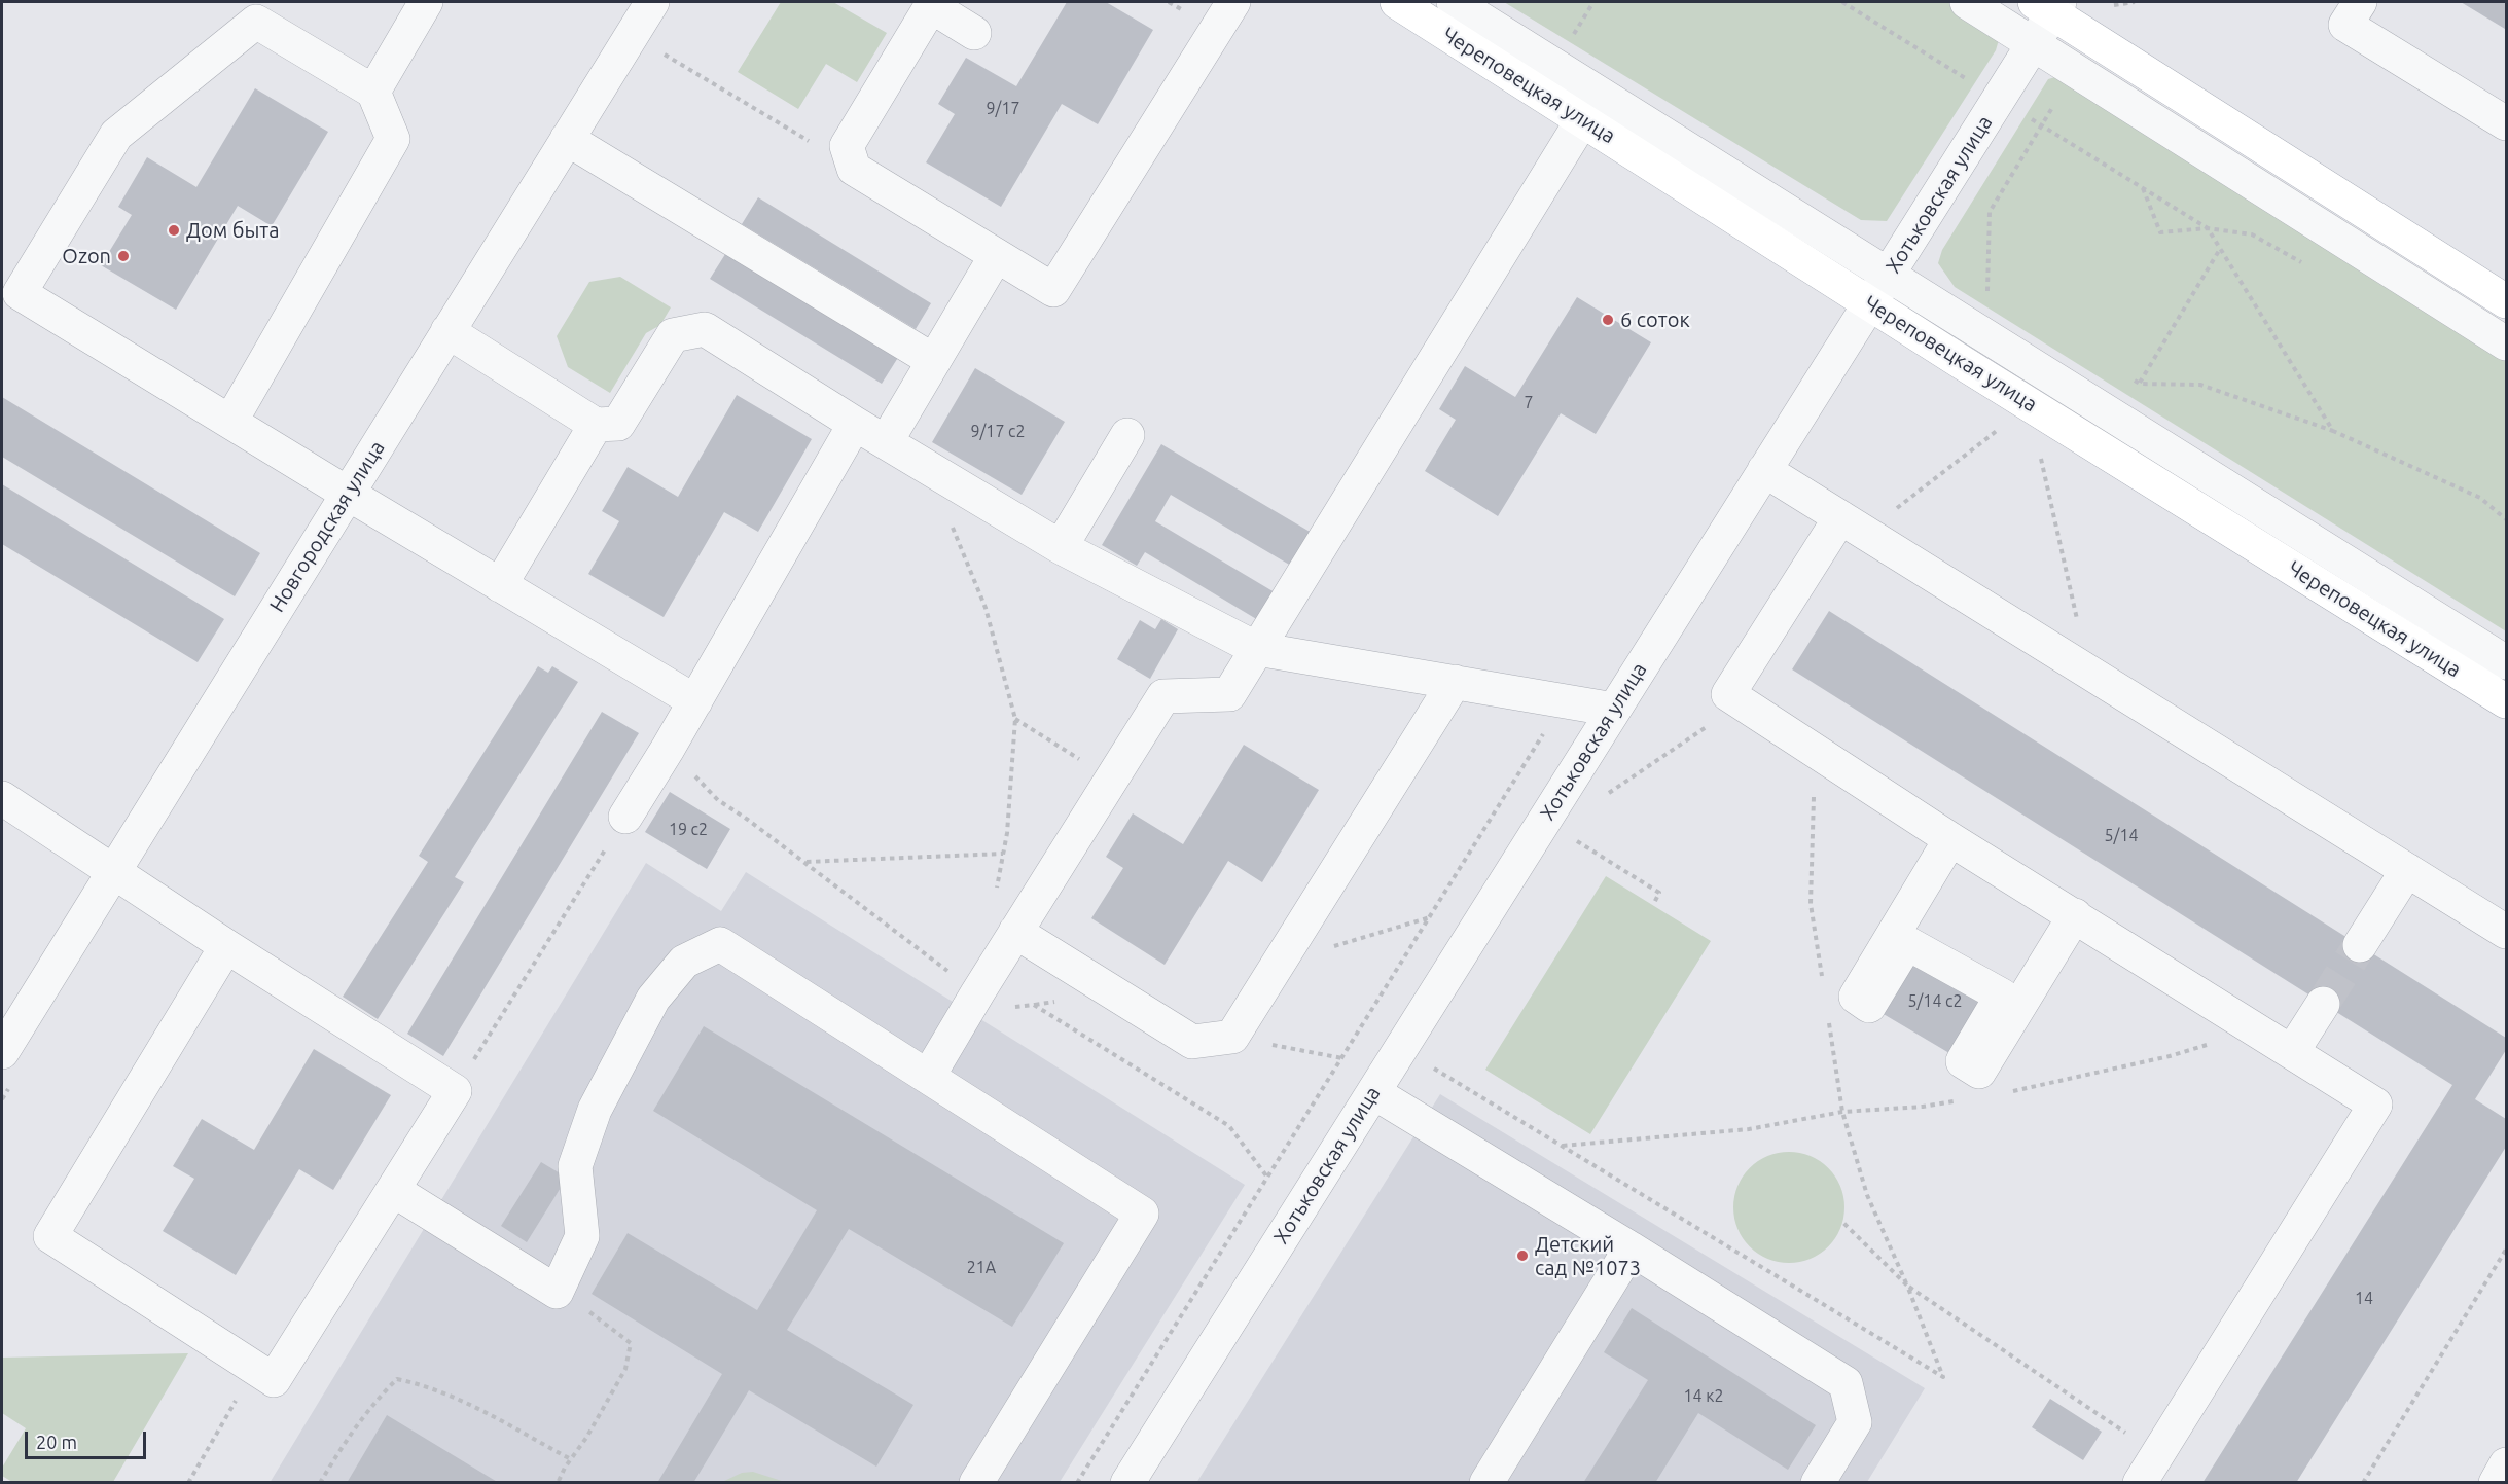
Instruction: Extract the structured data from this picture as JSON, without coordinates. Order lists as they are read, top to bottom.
{
  "streets": {
    "main road": ["Череповецкая улица"],
    "street": ["Хотьковская улица", "Новгородская улица"]
  },
  "crossings": [
    ["Череповецкая улица", "Хотьковская улица"]
  ],
  "places": [
    "Дом быта",
    "Ozon",
    "6 соток",
    "Детский сад №1073"
  ],
  "house_numbers": [
    "9/17",
    "7",
    "9/17 с2",
    "19 с2",
    "5/14",
    "5/14 с2",
    "21А",
    "14",
    "14 к2"
  ],
  "scale_bar": "20 m"
}
